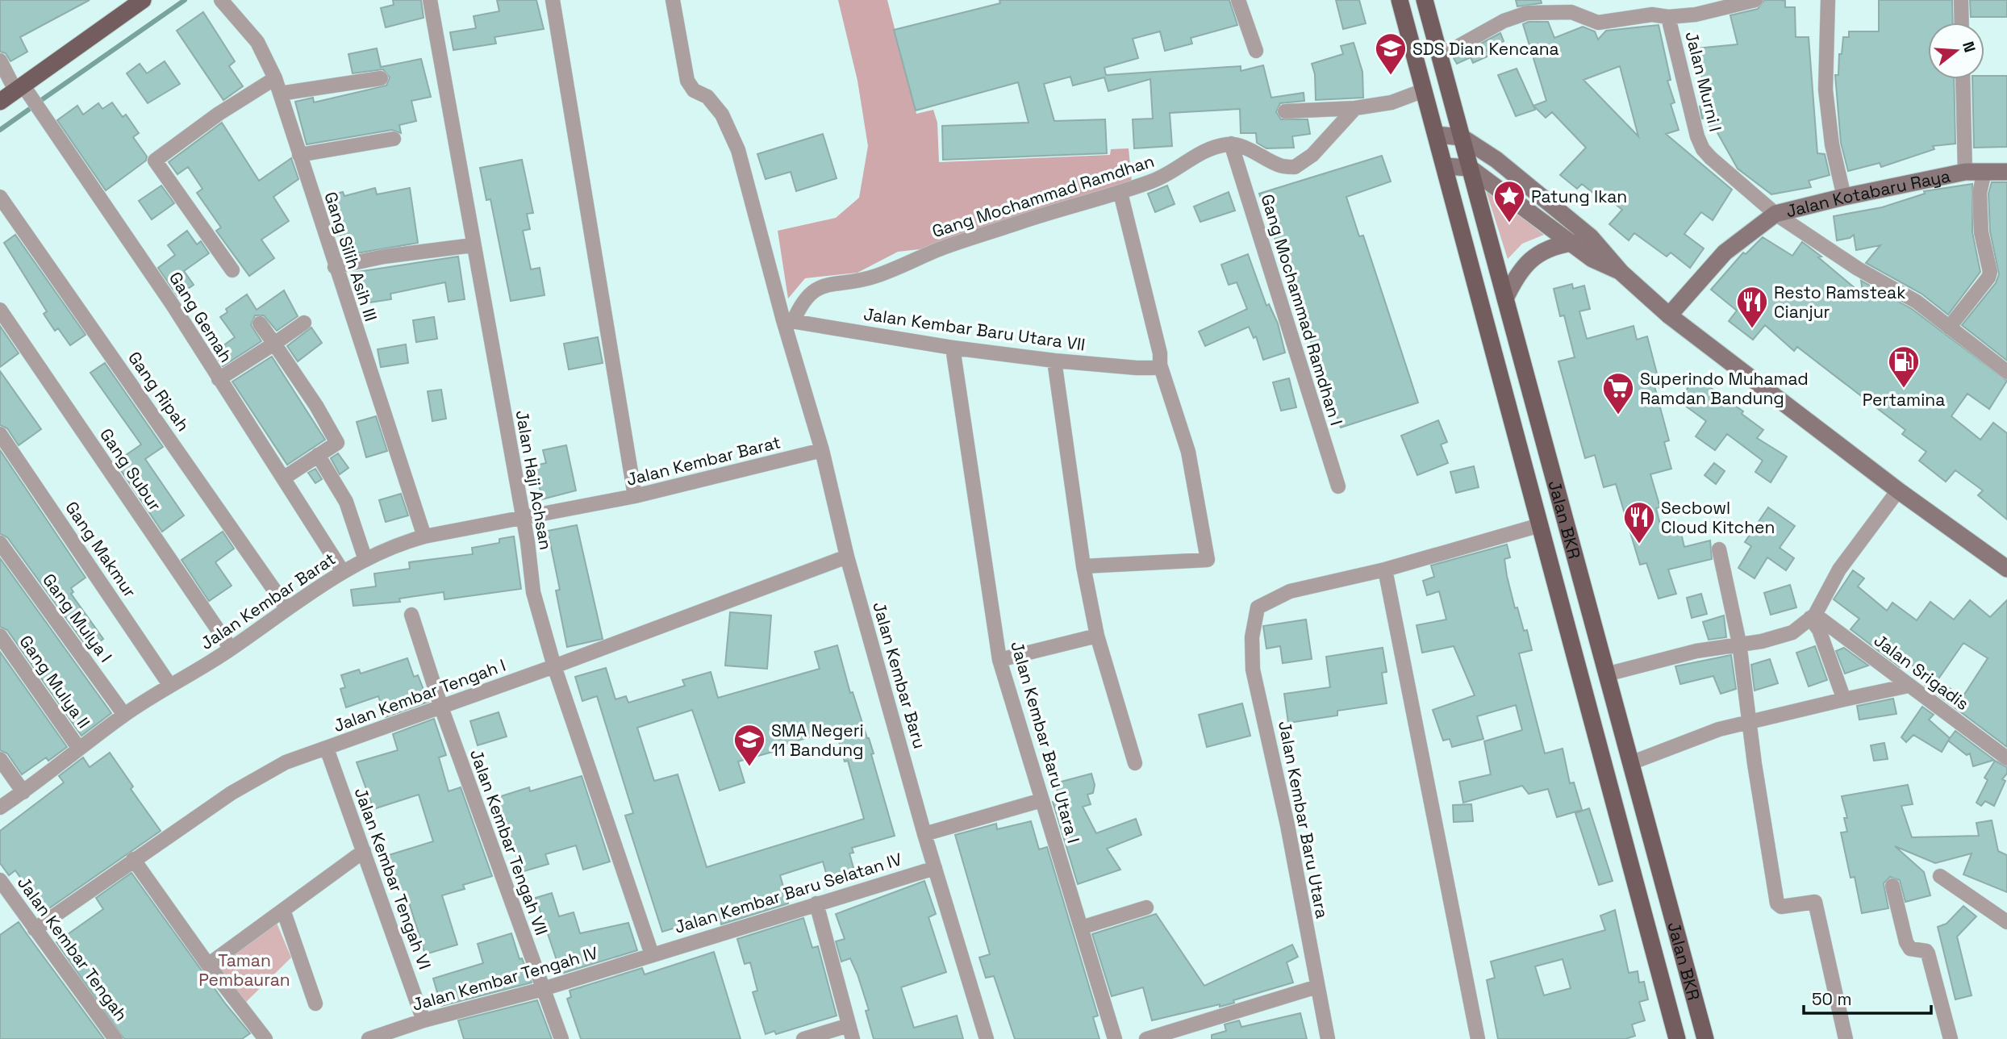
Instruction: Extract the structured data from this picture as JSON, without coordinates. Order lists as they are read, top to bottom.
{
  "streets": {
    "main road": ["Jalan Kotabaru Raya", "Jalan BKR"],
    "street": [
      "Jalan Murni I",
      "Gang Mochammad Ramdhan",
      "Gang Silih Asih III",
      "Gang Mochammad Ramdhan I",
      "Gang Gemah",
      "Jalan Kembar Baru Utara VII",
      "Gang Ripah",
      "Jalan Kembar Barat",
      "Gang Subur",
      "Jalan Haji Achsan",
      "Gang Makmur",
      "Gang Mulya I",
      "Jalan Srigadis",
      "Jalan Kembar Baru",
      "Gang Mulya II",
      "Jalan Kembar Tengah I",
      "Jalan Kembar Baru Utara I",
      "Jalan Kembar Baru Utara",
      "Jalan Kembar Tengah VII",
      "Jalan Kembar Tengah VI",
      "Jalan Kembar Baru Selatan IV",
      "Jalan Kembar Tengah",
      "Jalan Kembar Tengah IV"
    ]
  },
  "crossings": [
    ["Jalan Murni I", "Jalan Kotabaru Raya"],
    ["Gang Mochammad Ramdhan", "Gang Mochammad Ramdhan I"],
    ["Gang Mochammad Ramdhan", "Jalan Kembar Baru Utara VII"],
    ["Gang Mochammad Ramdhan", "Jalan Kembar Baru"],
    ["Gang Silih Asih III", "Jalan Kembar Barat"],
    ["Gang Gemah", "Jalan Kembar Barat"],
    ["Jalan Kembar Baru Utara VII", "Jalan Kembar Baru"],
    ["Jalan Kembar Baru Utara VII", "Jalan Kembar Baru Utara I"],
    ["Gang Ripah", "Jalan Kembar Barat"],
    ["Jalan Kembar Barat", "Gang Subur"],
    ["Jalan Kembar Barat", "Jalan Haji Achsan"],
    ["Jalan Kembar Barat", "Gang Makmur"],
    ["Jalan Kembar Barat", "Gang Mulya I"],
    ["Jalan Kembar Barat", "Jalan Kembar Baru"],
    ["Jalan Kembar Barat", "Gang Mulya II"],
    ["Jalan Haji Achsan", "Jalan Kembar Tengah I"],
    ["Jalan Haji Achsan", "Jalan Kembar Baru Selatan IV"],
    ["Jalan Haji Achsan", "Jalan Kembar Tengah IV"],
    ["Jalan Kembar Baru", "Jalan Kembar Tengah I"],
    ["Jalan Kembar Baru", "Jalan Kembar Baru Selatan IV"],
    ["Jalan Kembar Tengah I", "Jalan Kembar Tengah VII"],
    ["Jalan Kembar Tengah I", "Jalan Kembar Tengah VI"],
    ["Jalan Kembar Tengah I", "Jalan Kembar Tengah"],
    ["Jalan Kembar Tengah VII", "Jalan Kembar Tengah IV"],
    ["Jalan Kembar Tengah VI", "Jalan Kembar Tengah IV"],
    ["Jalan Kembar Baru Selatan IV", "Jalan Kembar Tengah IV"]
  ],
  "parks": ["Taman Pembauran"],
  "places": {
    "school or university": ["SDS Dian Kencana", "SMA Negeri 11 Bandung"],
    "place": ["Patung Ikan"],
    "restaurant": ["Resto Ramsteak Cianjur", "Secbowl Cloud Kitchen"],
    "fuel station": ["Pertamina"],
    "supermarket": ["Superindo Muhamad Ramdan Bandung"]
  },
  "scale_bar": "50 m",
  "north": "right"
}
